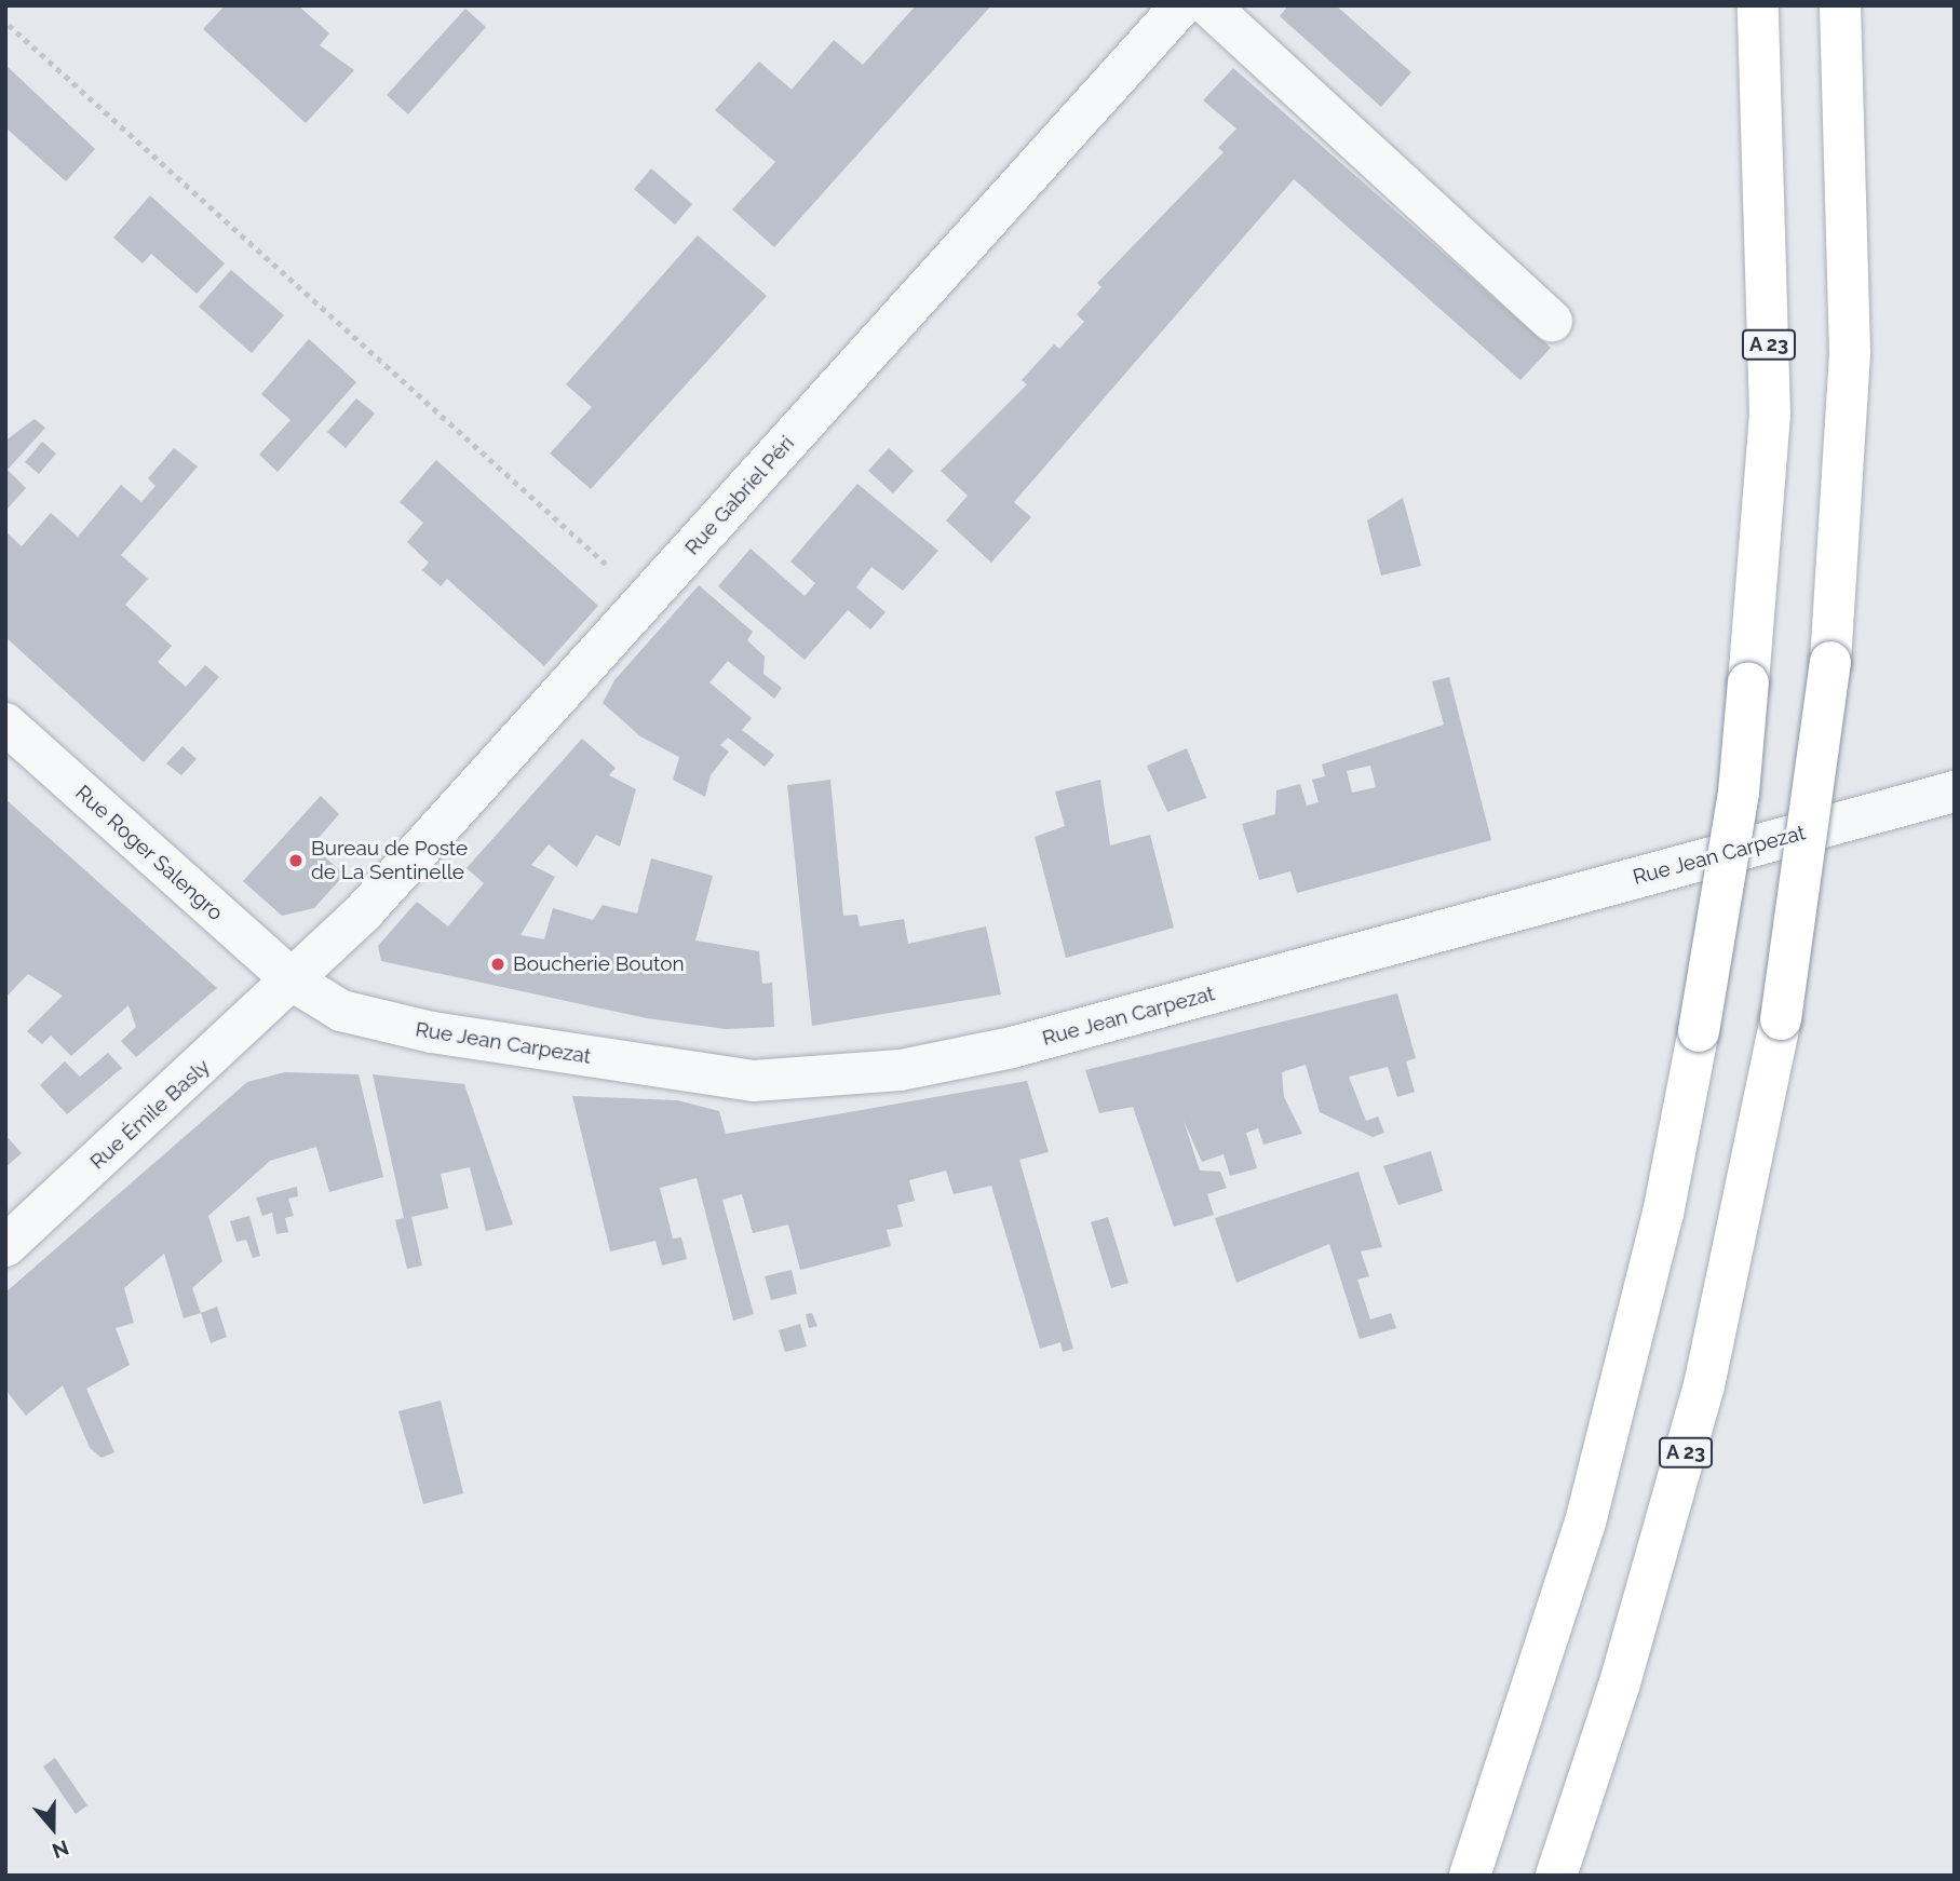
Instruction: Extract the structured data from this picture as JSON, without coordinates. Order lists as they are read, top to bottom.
{
  "streets": {
    "highway": ["A 23"],
    "street": [
      "Rue Gabriel Péri",
      "Rue Roger Salengro",
      "Rue Jean Carpezat",
      "Rue Émile Basly"
    ]
  },
  "crossings": [
    ["Rue Gabriel Péri", "Rue Roger Salengro"],
    ["Rue Gabriel Péri", "Rue Jean Carpezat"],
    ["Rue Gabriel Péri", "Rue Émile Basly"],
    ["Rue Roger Salengro", "Rue Jean Carpezat"],
    ["Rue Roger Salengro", "Rue Émile Basly"],
    ["Rue Jean Carpezat", "Rue Émile Basly"]
  ],
  "places": ["Bureau de Poste de La Sentinelle", "Boucherie Bouton"],
  "north": "bottom"
}
